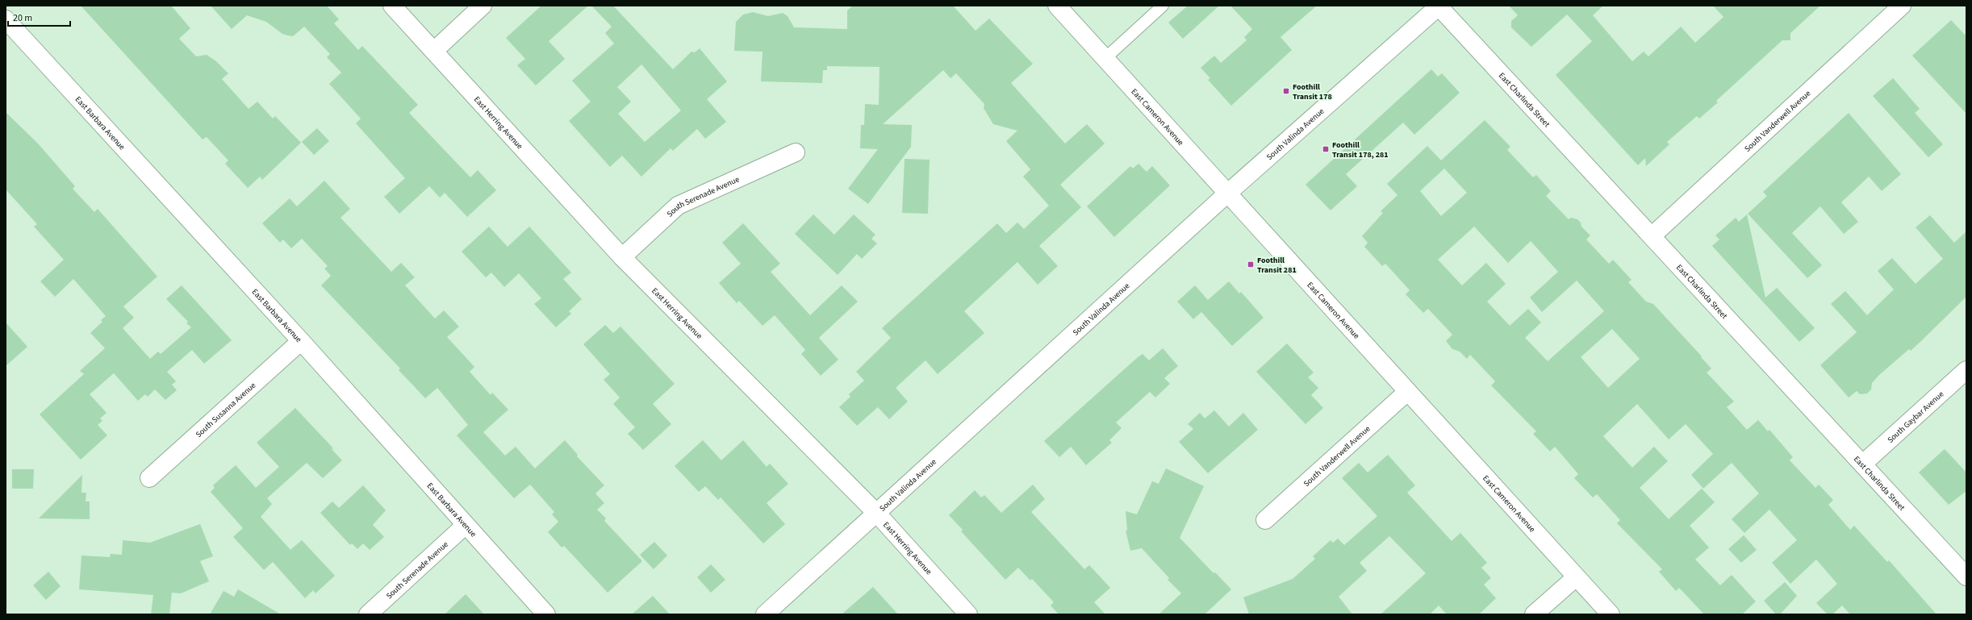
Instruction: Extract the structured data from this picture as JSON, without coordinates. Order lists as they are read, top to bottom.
{
  "streets": {
    "street": [
      "East Charlinda Street",
      "East Cameron Avenue",
      "South Vanderwell Avenue",
      "East Herring Avenue",
      "East Barbara Avenue",
      "South Valinda Avenue",
      "South Serenade Avenue",
      "South Susanna Avenue",
      "South Gaybar Avenue"
    ]
  },
  "crossings": [
    ["East Charlinda Street", "South Vanderwell Avenue"],
    ["East Charlinda Street", "South Valinda Avenue"],
    ["East Charlinda Street", "South Gaybar Avenue"],
    ["East Cameron Avenue", "South Vanderwell Avenue"],
    ["East Cameron Avenue", "South Valinda Avenue"],
    ["East Herring Avenue", "South Valinda Avenue"],
    ["East Herring Avenue", "South Serenade Avenue"],
    ["East Barbara Avenue", "South Serenade Avenue"],
    ["East Barbara Avenue", "South Susanna Avenue"]
  ],
  "places": {
    "transit": ["Foothill Transit 178", "Foothill Transit 178, 281", "Foothill Transit 281"]
  },
  "scale_bar": "20 m"
}
